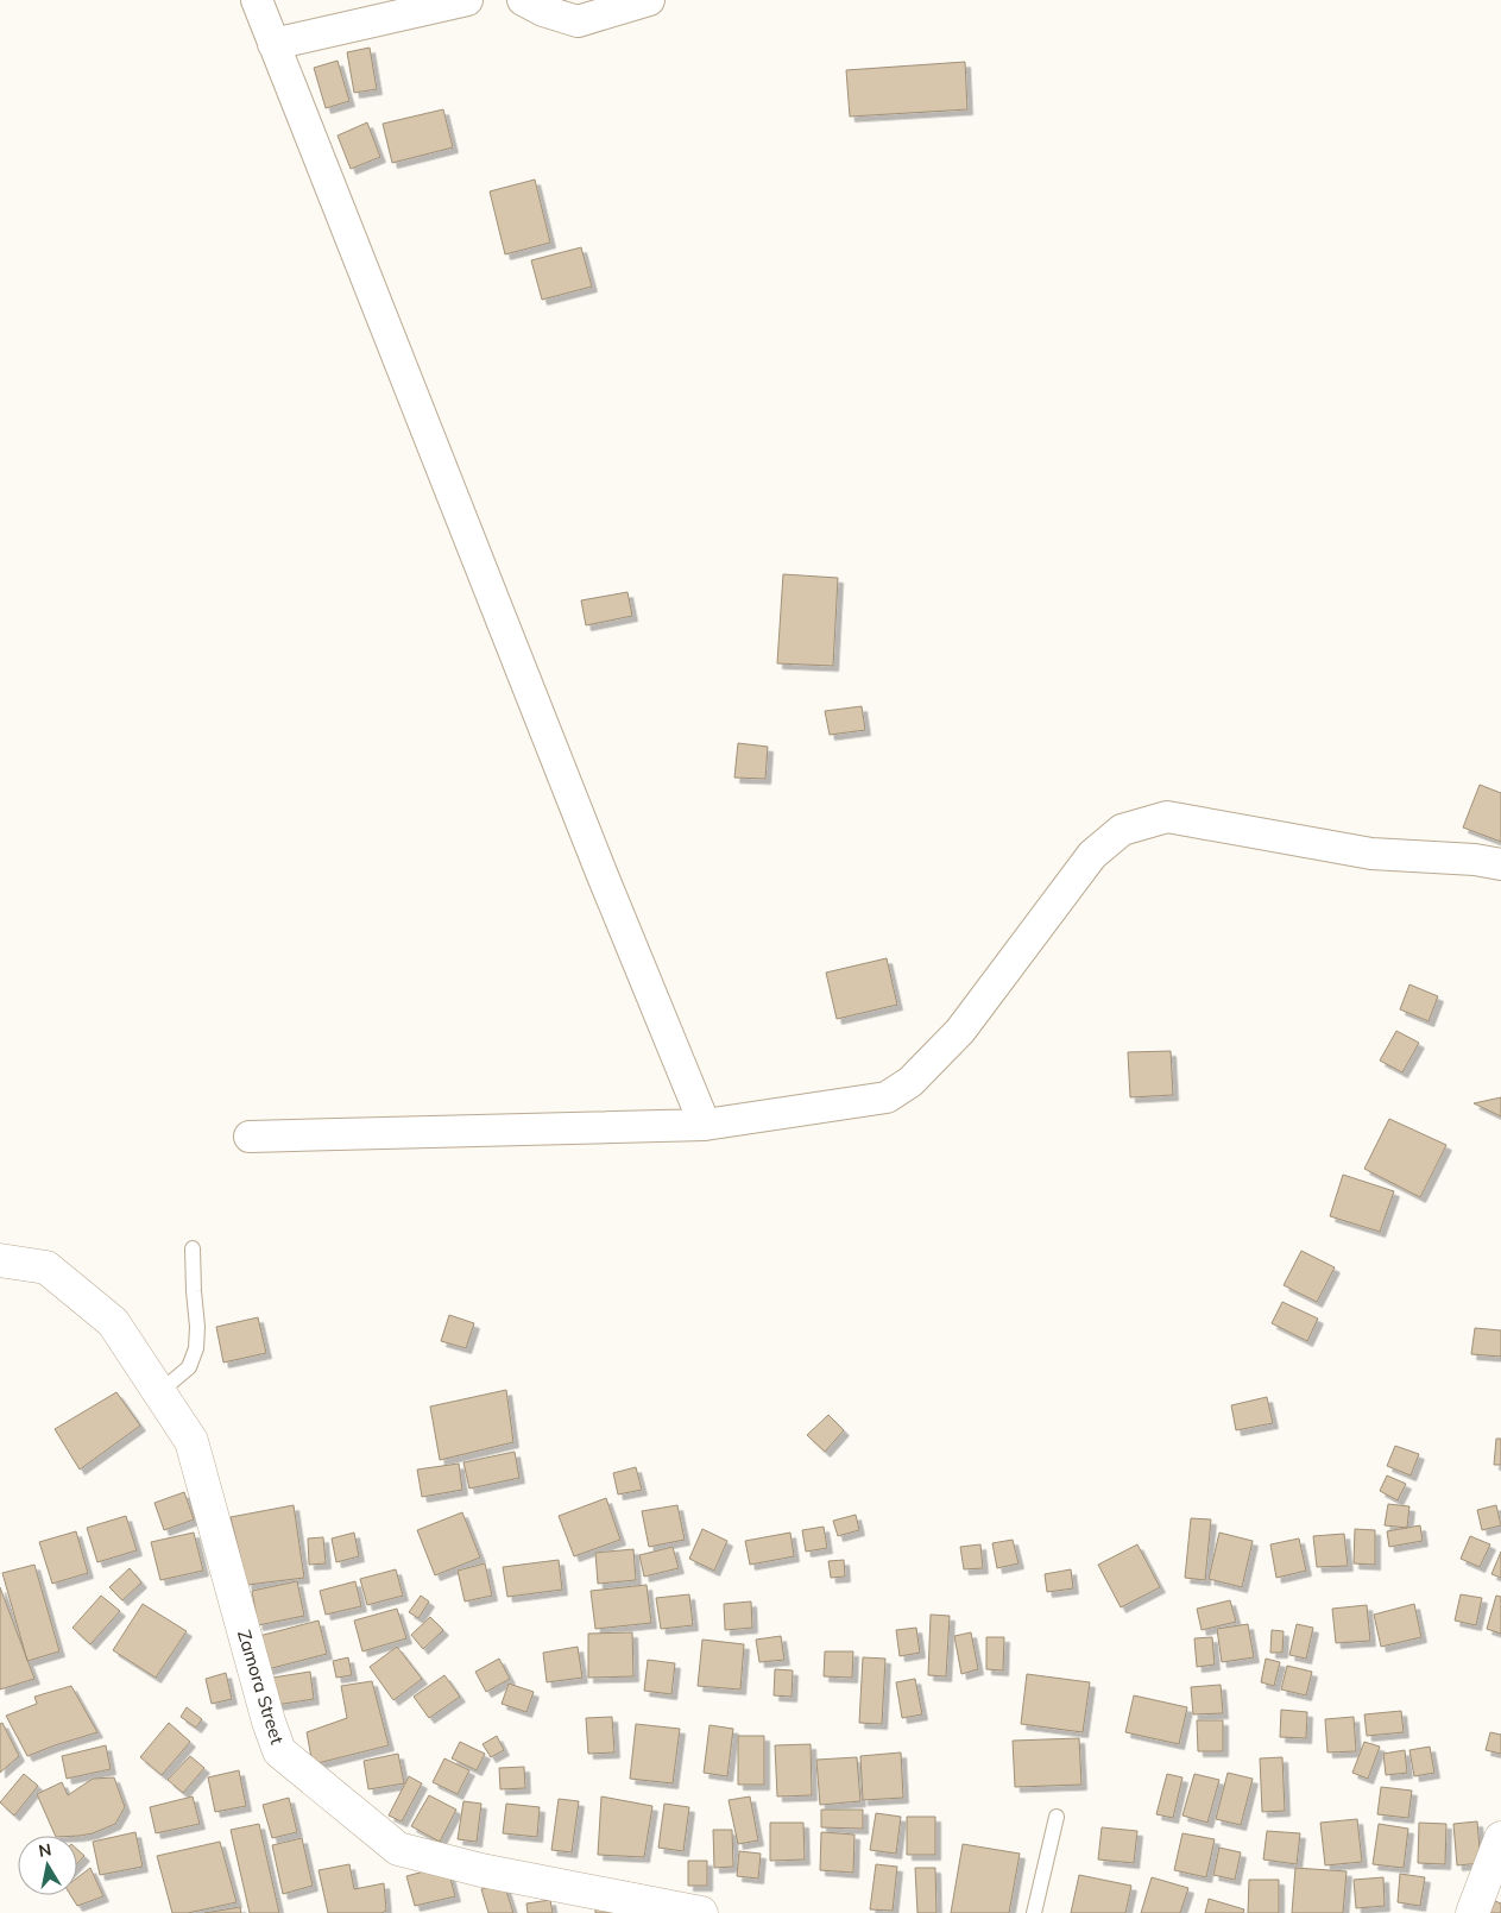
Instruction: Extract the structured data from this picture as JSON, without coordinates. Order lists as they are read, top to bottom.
{
  "streets": {
    "street": ["Zamora Street"]
  },
  "north": "top"
}
